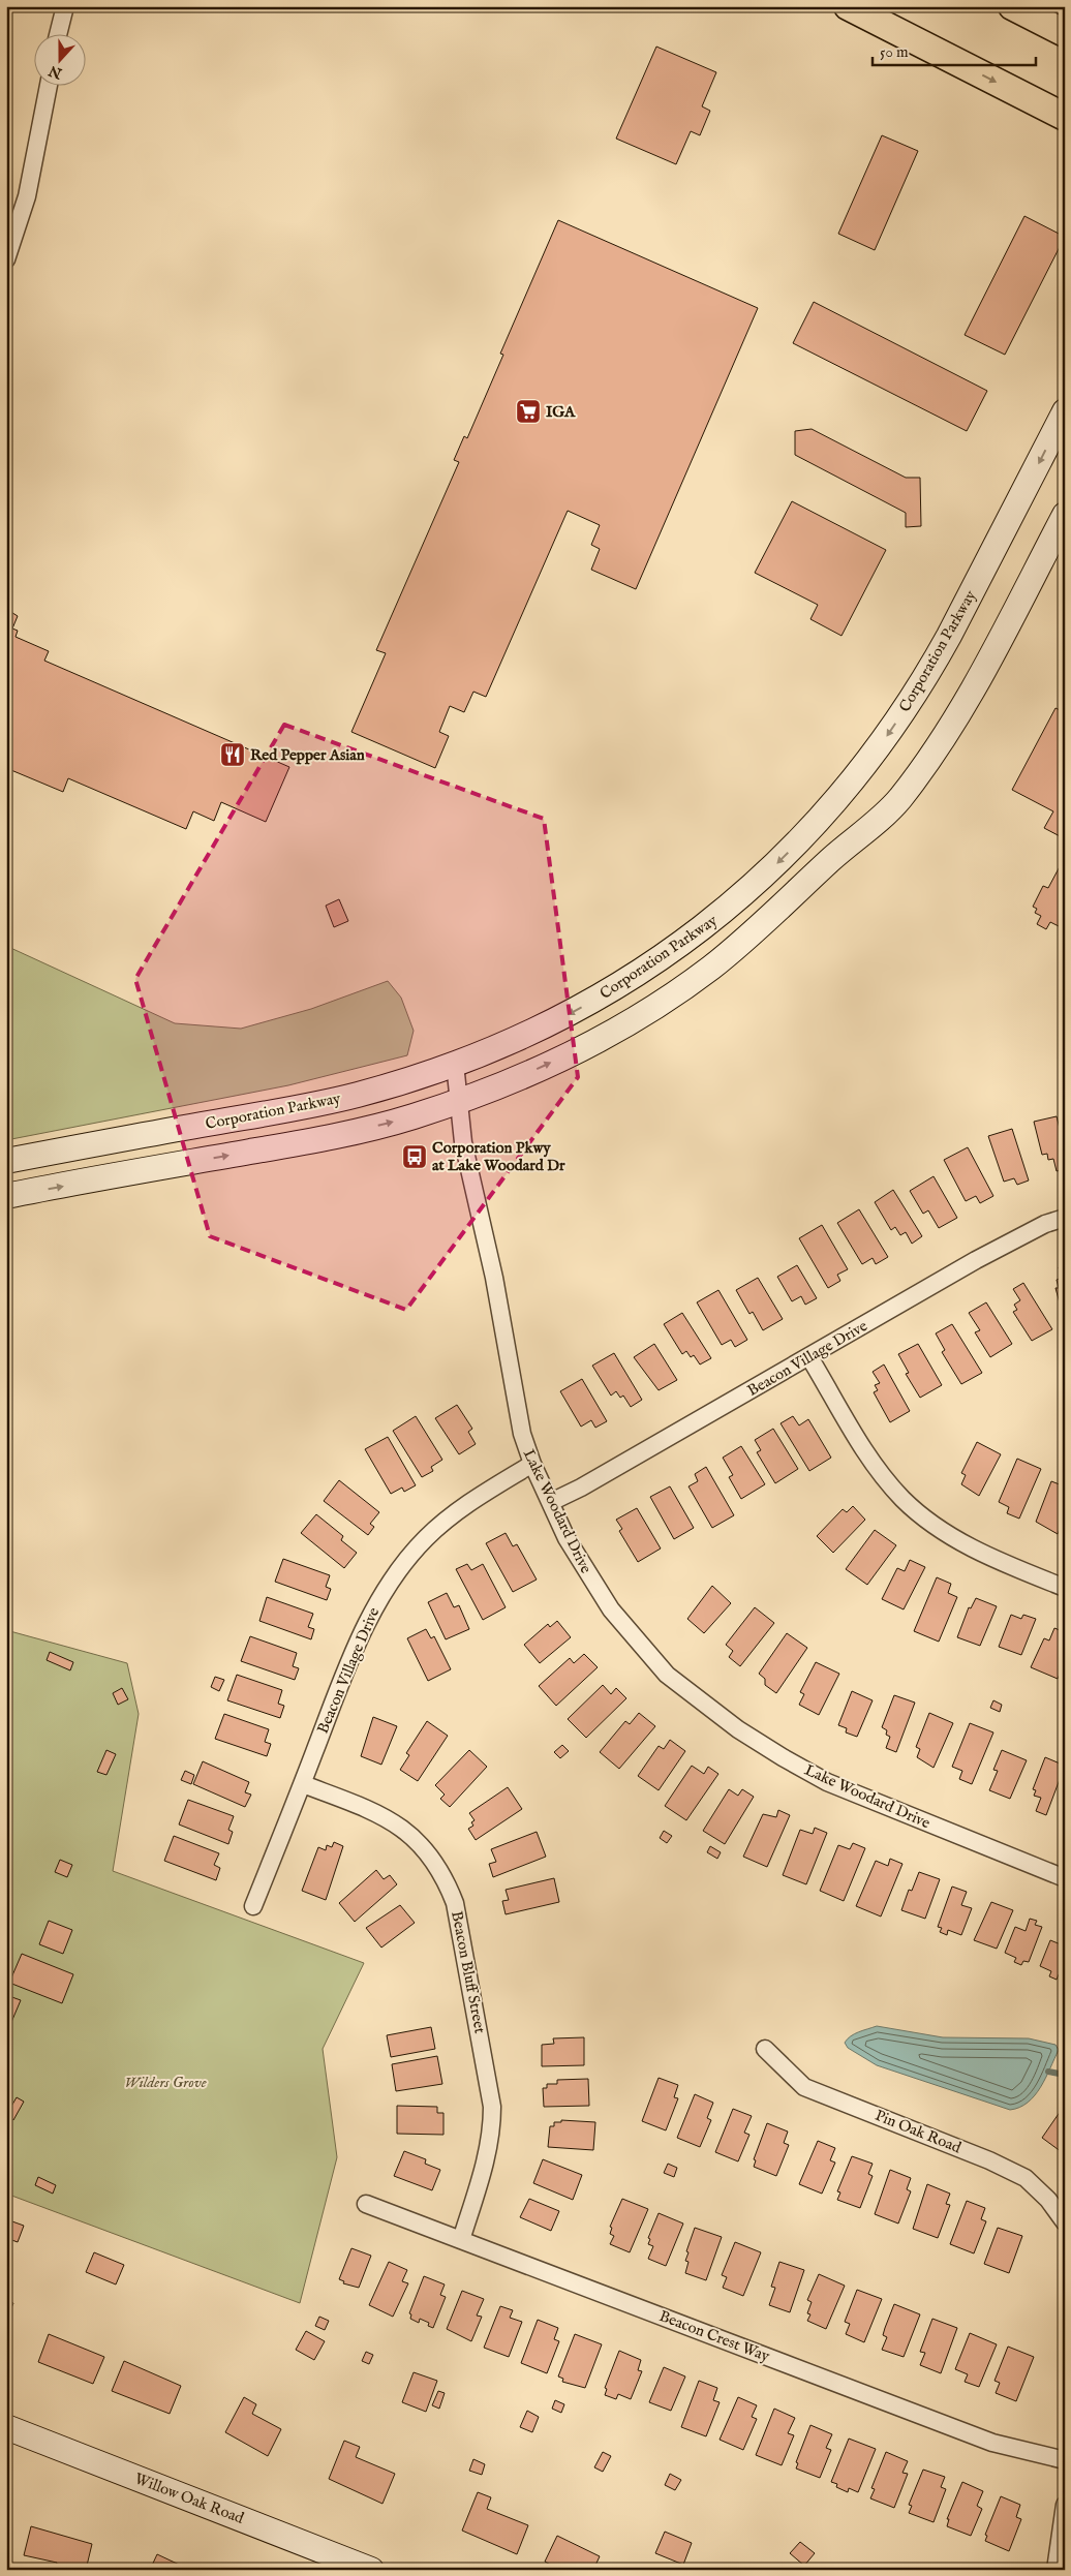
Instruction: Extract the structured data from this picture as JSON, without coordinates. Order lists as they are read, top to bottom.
{
  "streets": {
    "main road": ["Corporation Parkway", "Willow Oak Road"],
    "street": [
      "Beacon Village Drive",
      "Lake Woodard Drive",
      "Beacon Bluff Street",
      "Pin Oak Road",
      "Beacon Crest Way"
    ]
  },
  "crossings": [
    ["Corporation Parkway", "Lake Woodard Drive"],
    ["Beacon Village Drive", "Lake Woodard Drive"],
    ["Beacon Village Drive", "Beacon Bluff Street"],
    ["Beacon Bluff Street", "Beacon Crest Way"]
  ],
  "parks": ["Wilders Grove"],
  "places": {
    "supermarket": ["IGA"],
    "restaurant": ["Red Pepper Asian"],
    "bus stop": ["Corporation Pkwy at Lake Woodard Dr"]
  },
  "scale_bar": "50 m",
  "north": "bottom"
}
